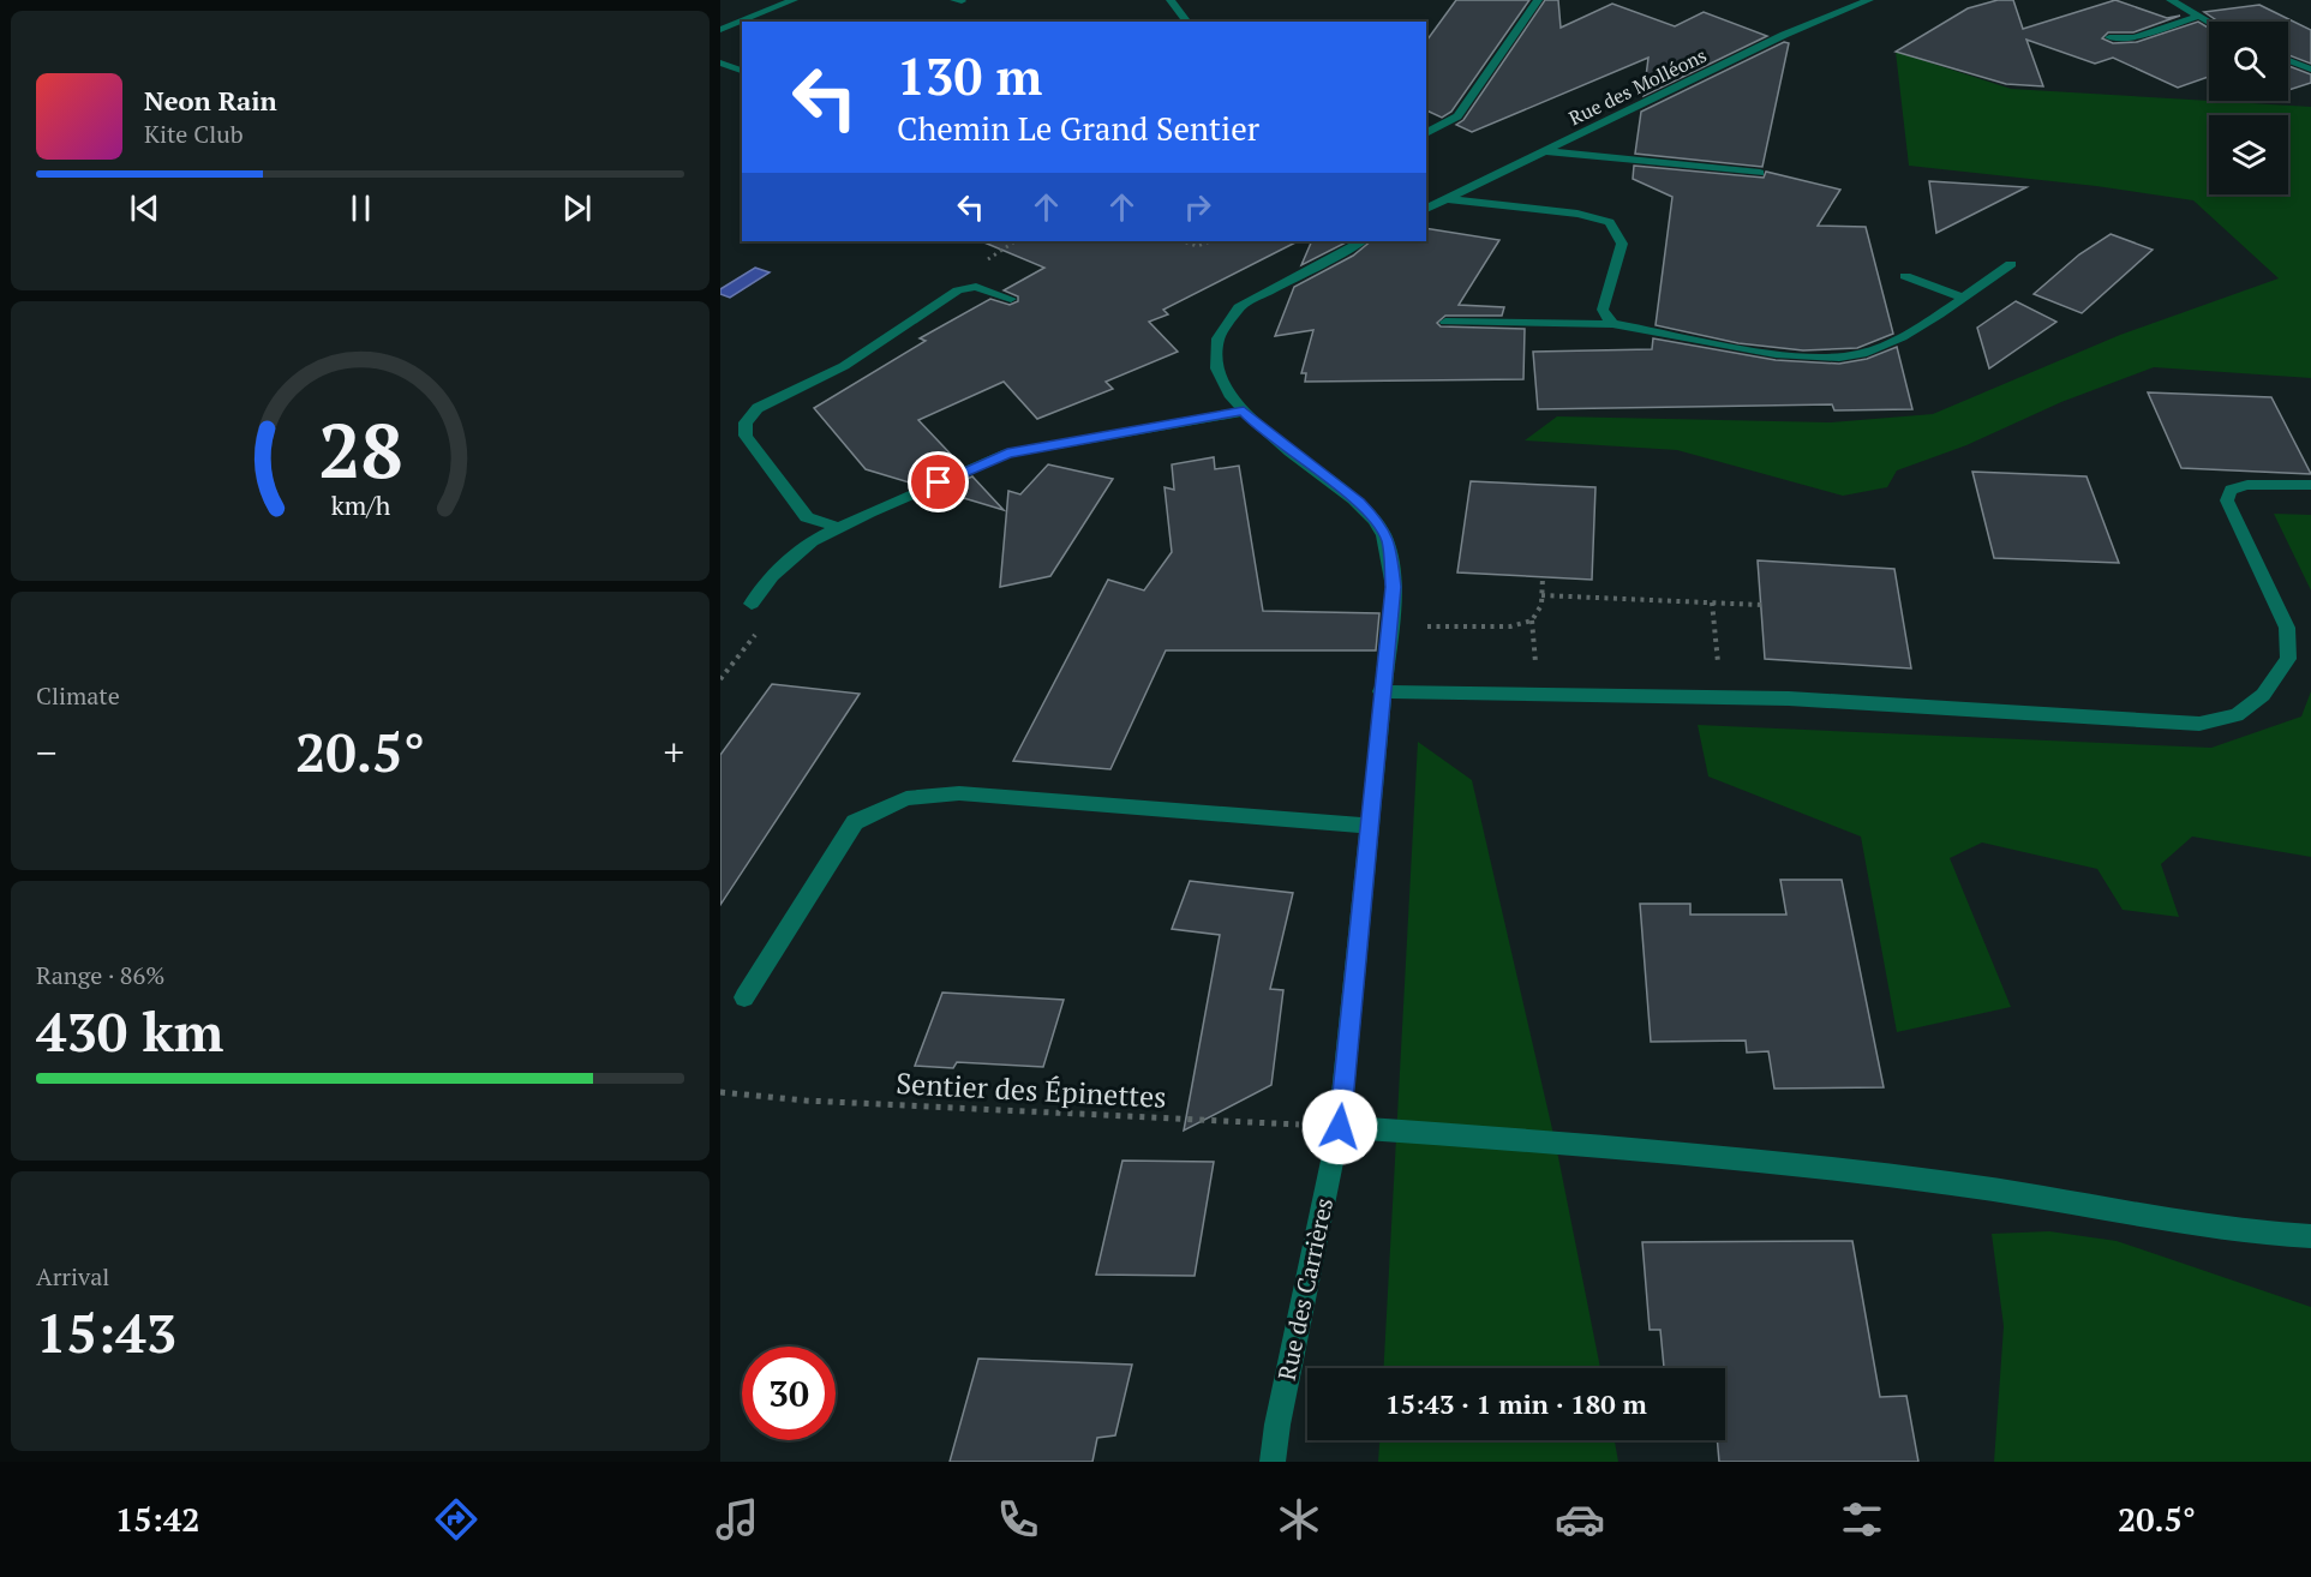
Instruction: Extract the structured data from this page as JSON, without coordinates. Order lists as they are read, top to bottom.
{
  "streets": {
    "street": ["Rue des Molléons", "Rue des Carrières"],
    "path": ["Sentier des Épinettes"]
  },
  "crossings": [
    ["Sentier des Épinettes", "Rue des Carrières"]
  ],
  "page": {
    "turn": ["130 m", "Chemin Le Grand Sentier"],
    "song": ["Neon Rain", "Kite Club"],
    "tile": [
      "Climate",
      ["Range · 86%", "430 km"],
      ["Arrival", "15:43"]
    ],
    "heat": ["−", "20.5°", "+"],
    "limit": "30",
    "trip": "15:43 · 1 min · 180 m",
    "tabs": ["15:42", "20.5°"],
    "gauge": ["28", "km/h"]
  }
}
